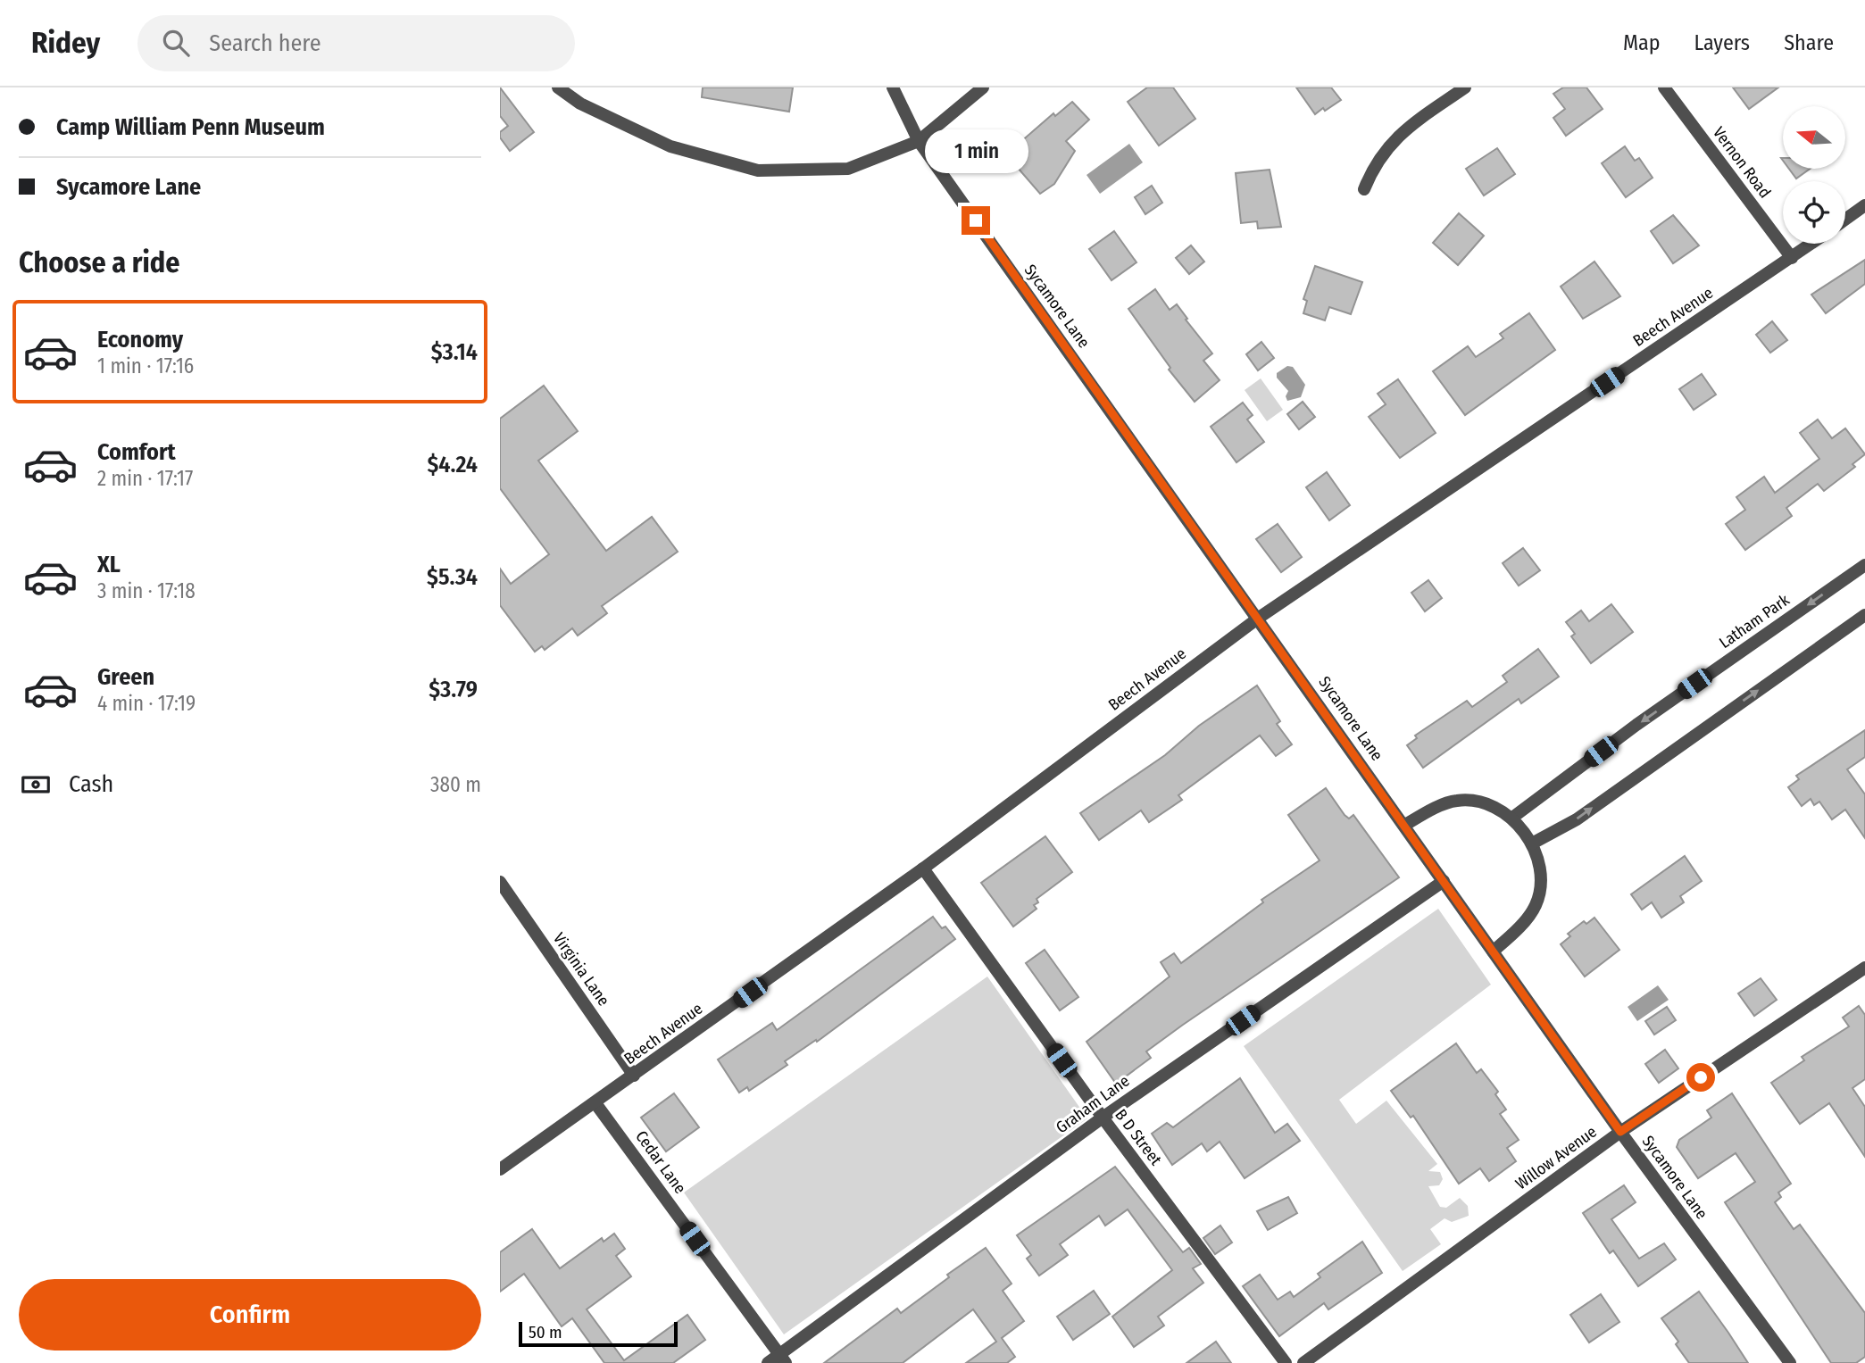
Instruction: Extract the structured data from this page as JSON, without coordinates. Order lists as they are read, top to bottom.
{
  "streets": {
    "street": [
      "Vernon Road",
      "Sycamore Lane",
      "Beech Avenue",
      "Latham Park",
      "Virginia Lane",
      "Graham Lane",
      "B D Street",
      "Willow Avenue",
      "Cedar Lane"
    ]
  },
  "crossings": [
    ["Vernon Road", "Beech Avenue"],
    ["Sycamore Lane", "Beech Avenue"],
    ["Sycamore Lane", "Graham Lane"],
    ["Sycamore Lane", "Willow Avenue"],
    ["Beech Avenue", "Virginia Lane"],
    ["Beech Avenue", "B D Street"],
    ["Beech Avenue", "Cedar Lane"],
    ["Graham Lane", "B D Street"],
    ["Graham Lane", "Cedar Lane"]
  ],
  "scale_bar": "50 m",
  "north": "left",
  "page": {
    "header": "Ridey",
    "search": "Search here",
    "nav": ["Map", "Layers", "Share"],
    "banner": ["Camp William Penn Museum", "Sycamore Lane"],
    "bubble": "1 min",
    "heading": "Choose a ride",
    "list": [
      {
        "name": "Economy",
        "note": "1 min · 17:16",
        "value": "$3.14"
      },
      {
        "name": "Comfort",
        "note": "2 min · 17:17",
        "value": "$4.24"
      },
      {
        "name": "XL",
        "note": "3 min · 17:18",
        "value": "$5.34"
      },
      {
        "name": "Green",
        "note": "4 min · 17:19",
        "value": "$3.79"
      }
    ],
    "pay": ["Cash", "380 m"],
    "buttons": "Confirm",
    "scale": "50 m"
  }
}
